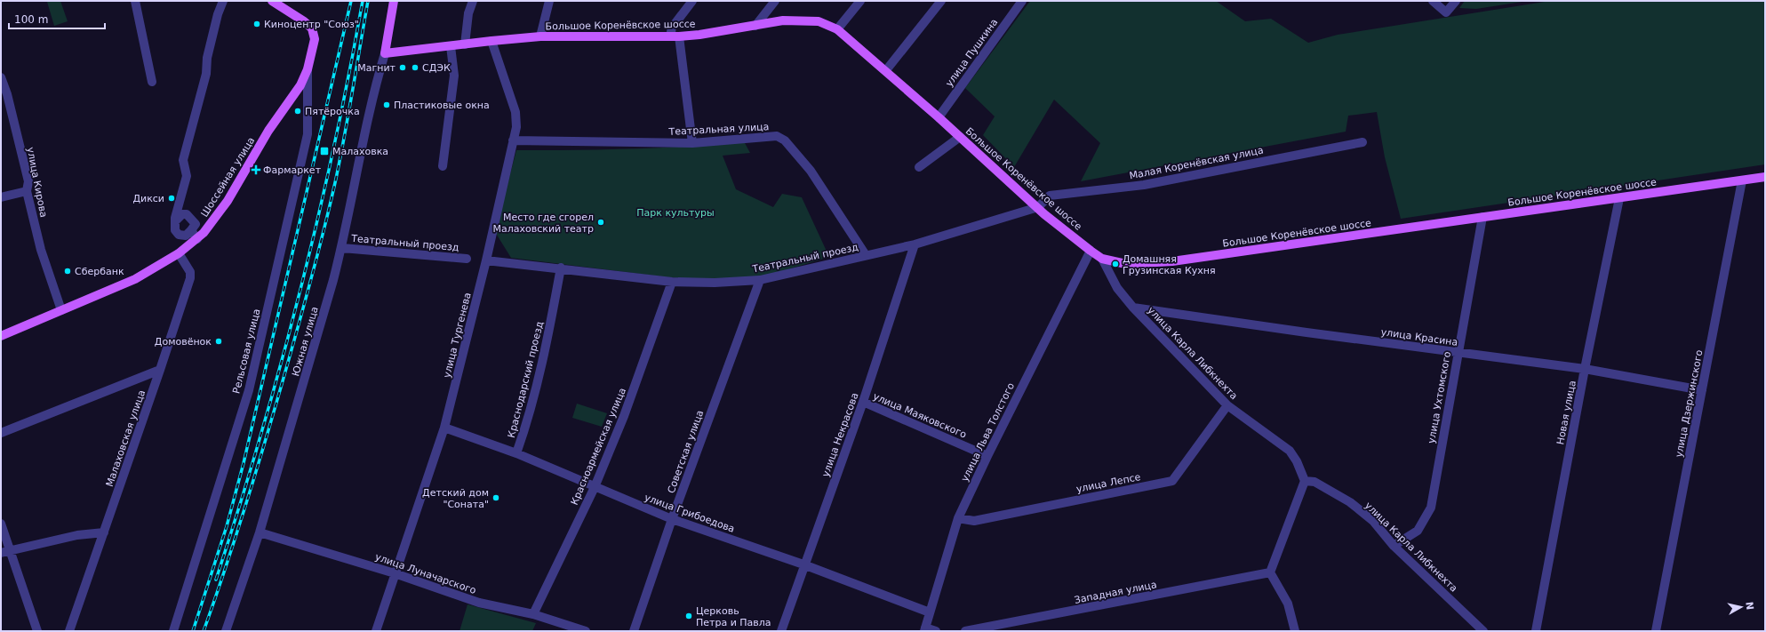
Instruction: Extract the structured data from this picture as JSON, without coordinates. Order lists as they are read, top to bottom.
{
  "streets": {
    "main road": ["Большое Коренёвское шоссе", "Шоссейная улица"],
    "street": [
      "улица Пушкина",
      "Театральная улица",
      "Малая Коренёвская улица",
      "улица Кирова",
      "Театральный проезд",
      "улица Тургенева",
      "улица Красина",
      "Южная улица",
      "Рельсовая улица",
      "улица Карла Либкнехта",
      "Краснодарский проезд",
      "улица Ухтомского",
      "улица Дзержинского",
      "Новая улица",
      "улица Маяковского",
      "улица Льва Толстого",
      "улица Некрасова",
      "Малаховская улица",
      "Красноармейская улица",
      "Советская улица",
      "улица Лепсе",
      "улица Грибоедова",
      "улица Луначарского",
      "Западная улица"
    ]
  },
  "crossings": [
    ["Большое Коренёвское шоссе", "улица Пушкина"],
    ["Большое Коренёвское шоссе", "Малая Коренёвская улица"],
    ["Большое Коренёвское шоссе", "Театральный проезд"],
    ["Большое Коренёвское шоссе", "улица Тургенева"],
    ["Большое Коренёвское шоссе", "Южная улица"],
    ["Большое Коренёвское шоссе", "улица Карла Либкнехта"],
    ["Большое Коренёвское шоссе", "улица Ухтомского"],
    ["Большое Коренёвское шоссе", "улица Дзержинского"],
    ["Большое Коренёвское шоссе", "Новая улица"],
    ["Большое Коренёвское шоссе", "улица Льва Толстого"],
    ["Театральная улица", "Театральный проезд"],
    ["Театральная улица", "улица Тургенева"],
    ["Малая Коренёвская улица", "Театральный проезд"],
    ["Шоссейная улица", "улица Кирова"],
    ["Шоссейная улица", "Рельсовая улица"],
    ["Шоссейная улица", "Малаховская улица"],
    ["Театральный проезд", "улица Тургенева"],
    ["Театральный проезд", "Южная улица"],
    ["Театральный проезд", "Краснодарский проезд"],
    ["Театральный проезд", "улица Некрасова"],
    ["Театральный проезд", "Красноармейская улица"],
    ["Театральный проезд", "Советская улица"],
    ["улица Тургенева", "улица Грибоедова"],
    ["улица Тургенева", "улица Луначарского"],
    ["улица Красина", "улица Карла Либкнехта"],
    ["улица Красина", "улица Ухтомского"],
    ["улица Красина", "улица Дзержинского"],
    ["улица Красина", "Новая улица"],
    ["Южная улица", "улица Луначарского"],
    ["улица Карла Либкнехта", "улица Ухтомского"],
    ["улица Карла Либкнехта", "улица Лепсе"],
    ["Краснодарский проезд", "улица Грибоедова"],
    ["улица Маяковского", "улица Льва Толстого"],
    ["улица Маяковского", "улица Некрасова"],
    ["улица Льва Толстого", "улица Лепсе"],
    ["улица Льва Толстого", "улица Грибоедова"],
    ["улица Некрасова", "улица Грибоедова"],
    ["Красноармейская улица", "улица Грибоедова"],
    ["Красноармейская улица", "улица Луначарского"],
    ["Советская улица", "улица Грибоедова"]
  ],
  "parks": ["Парк культуры"],
  "places": {
    "other": [
      "Киноцентр \"Союз\"",
      "Магнит",
      "СДЭК",
      "Пластиковые окна",
      "Пятёрочка",
      "Дикси",
      "Место где сгорел Малаховский театр",
      "Домашняя Грузинская Кухня",
      "Сбербанк",
      "Домовёнок",
      "Детский дом \"Соната\"",
      "Церковь Петра и Павла"
    ],
    "transit": ["Малаховка"],
    "health": ["Фармаркет"]
  },
  "scale_bar": "100 m",
  "north": "right"
}
